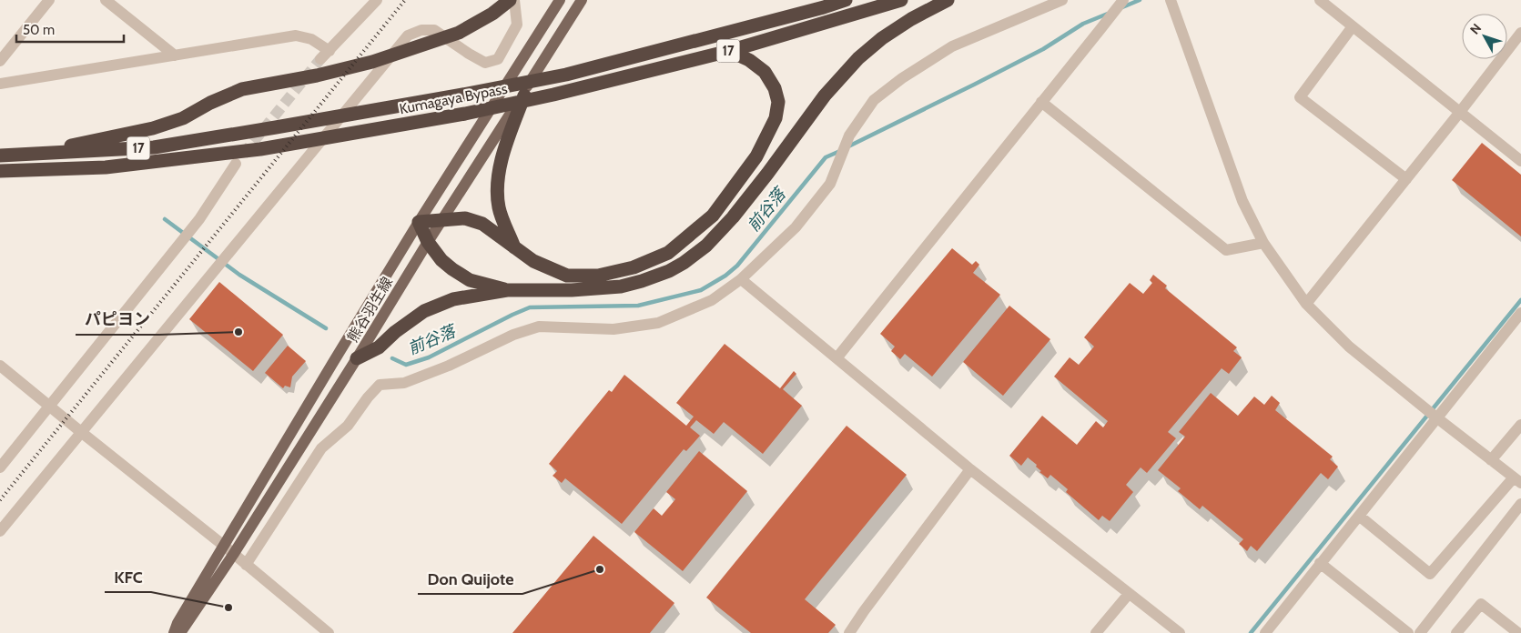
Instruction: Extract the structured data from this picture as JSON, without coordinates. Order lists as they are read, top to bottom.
{
  "streets": {
    "highway": ["17", "Kumagaya Bypass"],
    "main road": ["熊谷羽生線"]
  },
  "water": ["前谷落"],
  "places": ["パピヨン", "Don Quijote", "KFC"],
  "scale_bar": "50 m",
  "north": "top left"
}
